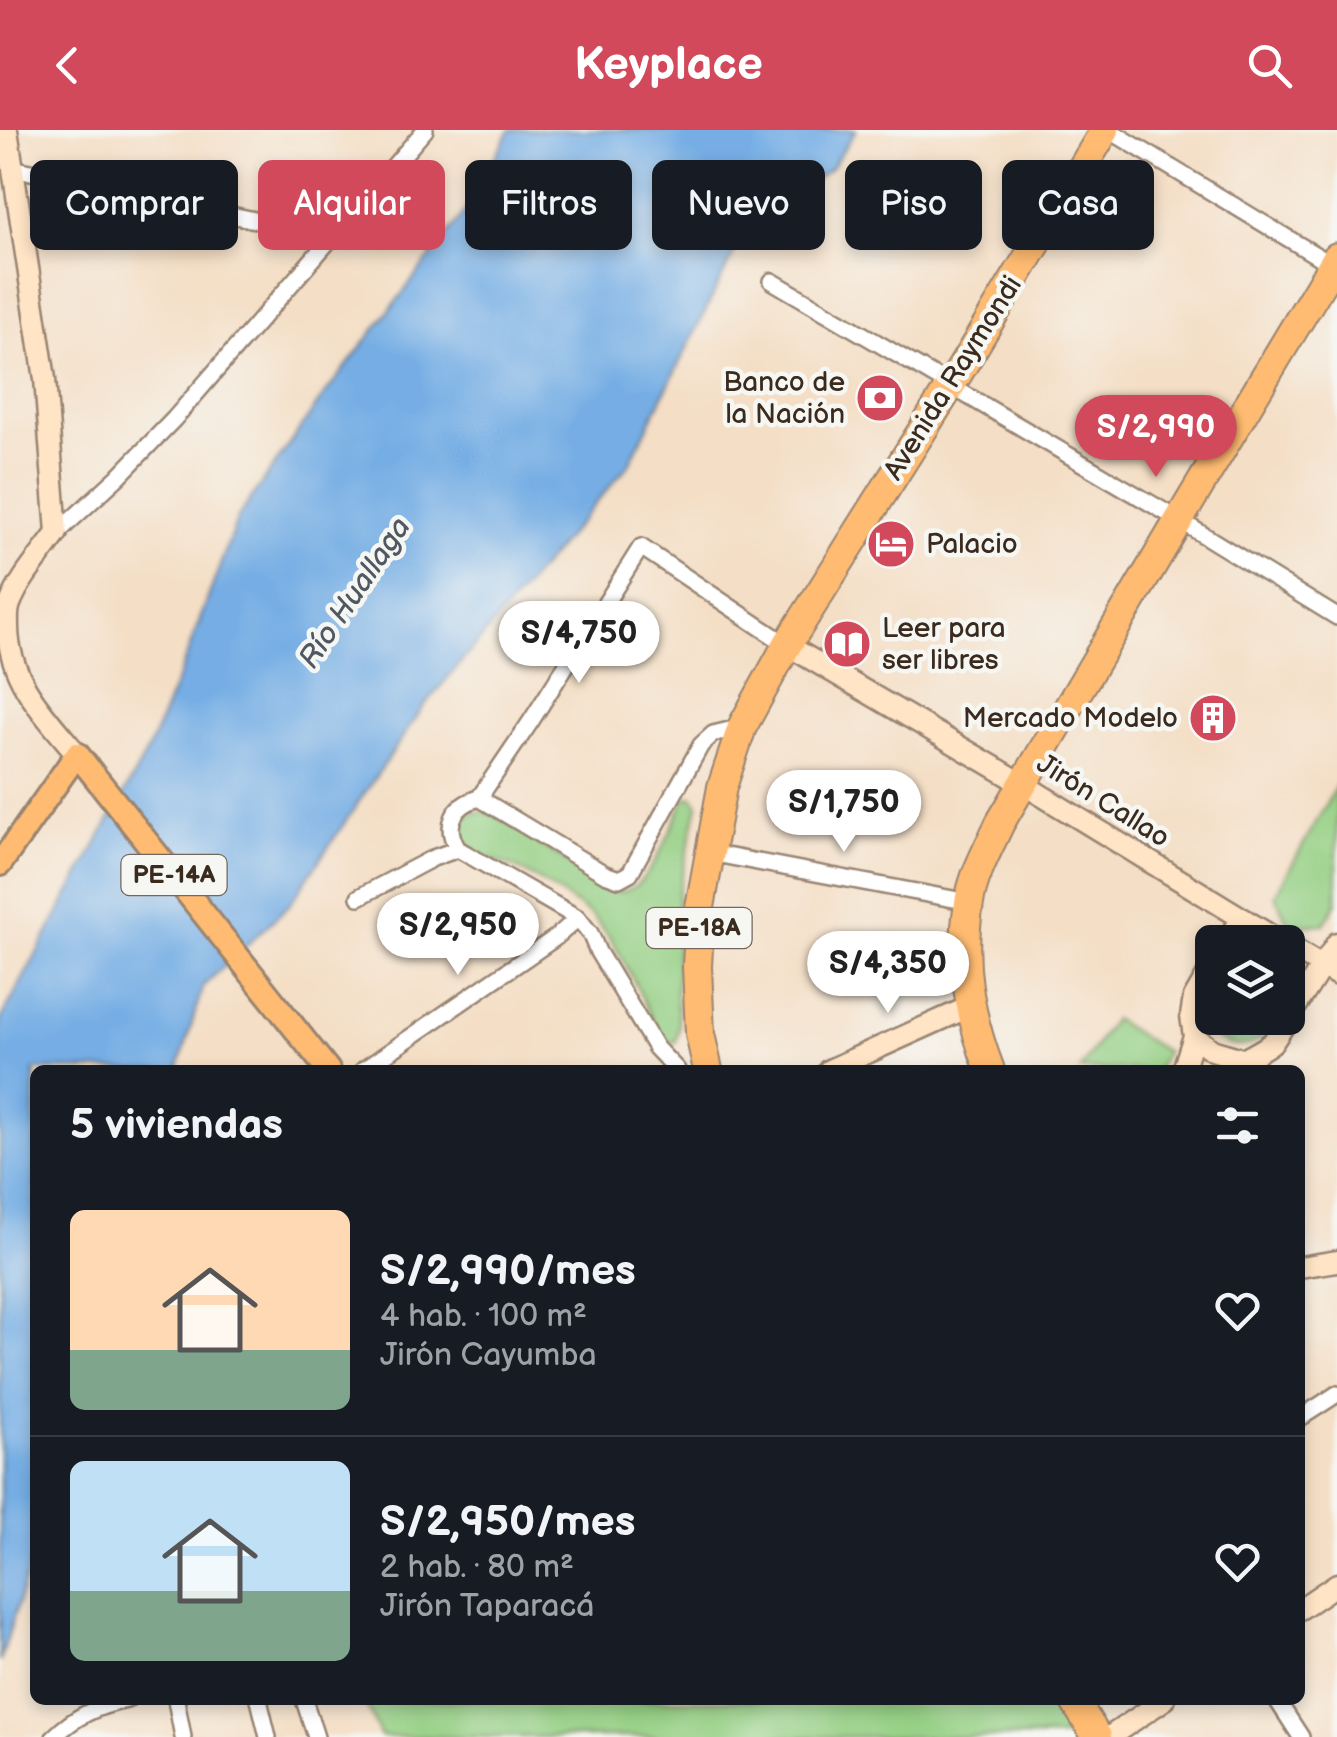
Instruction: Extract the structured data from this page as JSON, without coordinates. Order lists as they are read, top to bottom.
{
  "streets": {
    "highway": ["Avenida Raymondi", "PE-18A"],
    "main road": ["PE-14A"],
    "street": ["Jirón Callao"]
  },
  "crossings": [
    ["Avenida Raymondi", "Jirón Callao"],
    ["Avenida Raymondi", "PE-18A"]
  ],
  "water": ["Río Huallaga"],
  "places": {
    "bank": ["Banco de la Nación"],
    "hotel": ["Palacio"],
    "library": ["Leer para ser libres"],
    "building": ["Mercado Modelo"]
  },
  "page": {
    "header": "Keyplace",
    "chip": [
      "Comprar",
      "Alquilar",
      "Filtros",
      "Nuevo",
      "Piso",
      "Casa"
    ],
    "price": [
      "S/2,990",
      "S/4,750",
      "S/1,750",
      "S/2,950",
      "S/4,350"
    ],
    "heading": "5 viviendas",
    "list": [
      {
        "name": "S/2,990/mes",
        "note": "4 hab. · 100 m² · Jirón Cayumba"
      },
      {
        "name": "S/2,950/mes",
        "note": "2 hab. · 80 m² · Jirón Taparacá"
      }
    ]
  }
}
